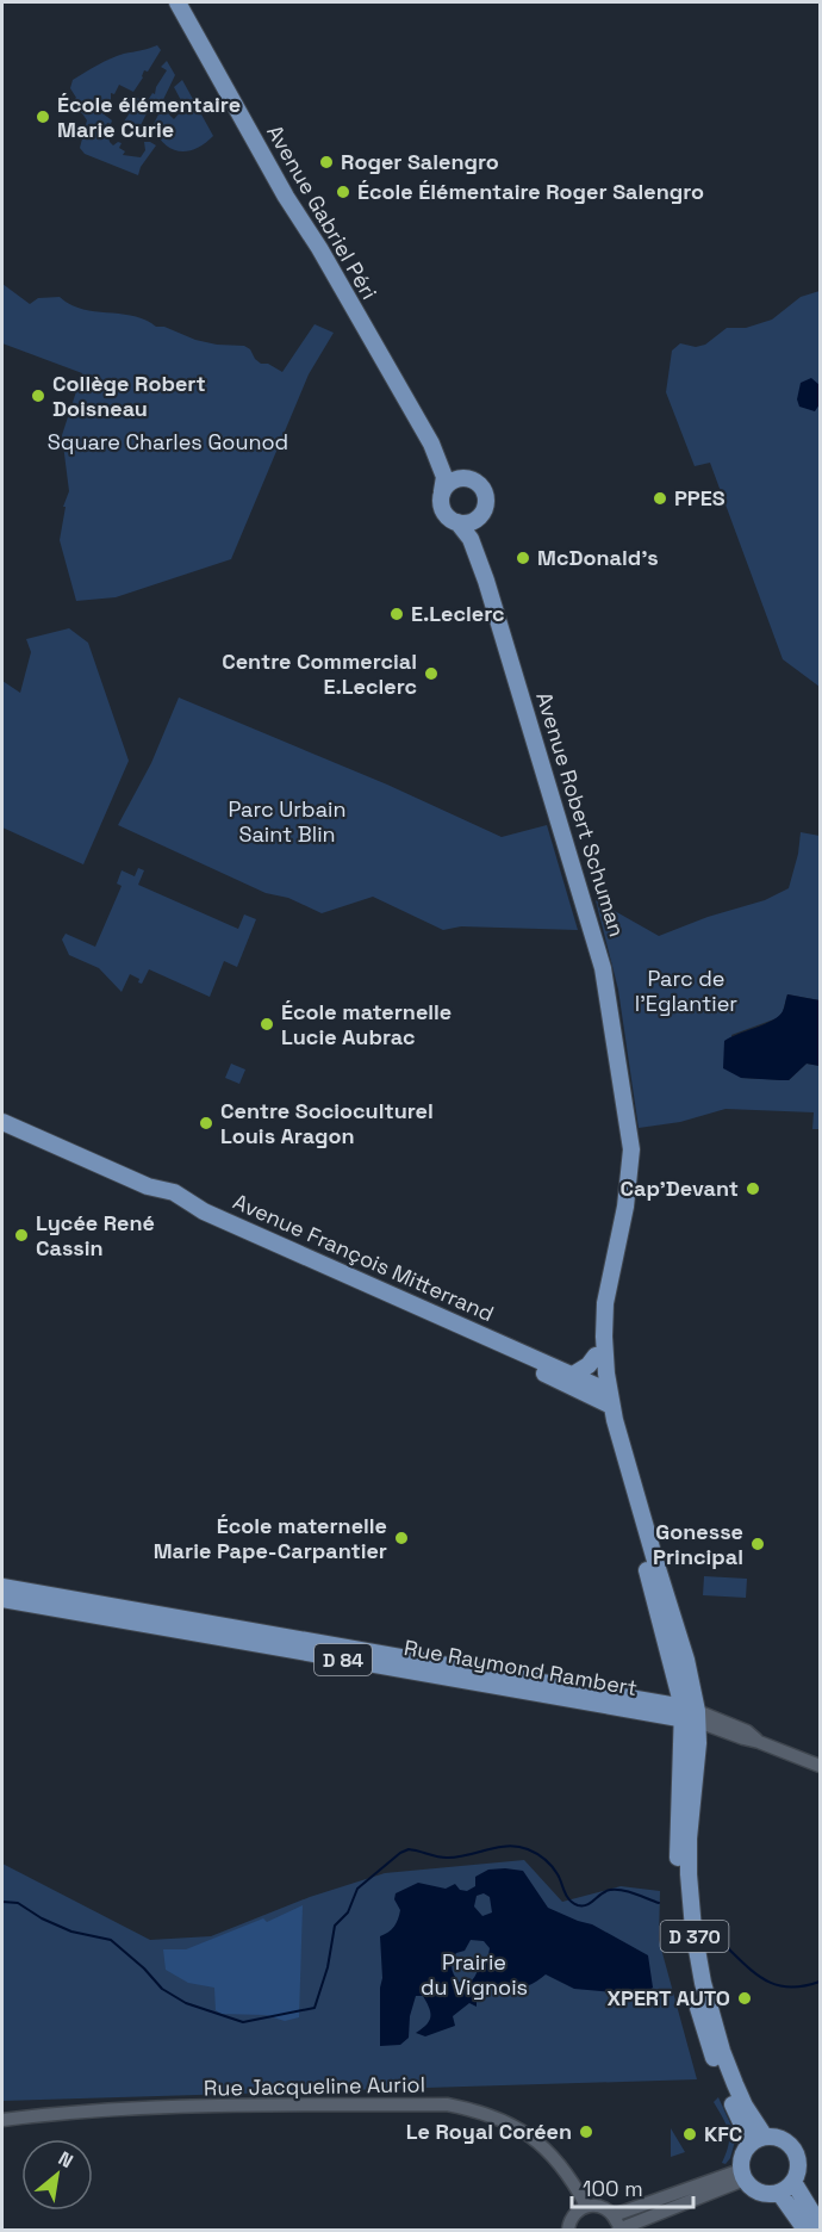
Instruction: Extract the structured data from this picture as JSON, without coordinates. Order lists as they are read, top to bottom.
{
  "streets": {
    "main road": [
      "Avenue Gabriel Péri",
      "Avenue Robert Schuman",
      "Avenue François Mitterrand",
      "D 84",
      "Rue Raymond Rambert",
      "D 370"
    ],
    "street": ["Rue Jacqueline Auriol"]
  },
  "crossings": [
    ["Avenue Gabriel Péri", "Avenue Robert Schuman"],
    ["Avenue Robert Schuman", "Avenue François Mitterrand"],
    ["Avenue Robert Schuman", "Rue Raymond Rambert"],
    ["Avenue Robert Schuman", "D 370"],
    ["Rue Raymond Rambert", "D 370"]
  ],
  "parks": [
    "Square Charles Gounod",
    "Parc Urbain Saint Blin",
    "Parc de l'Eglantier",
    "Prairie du Vignois"
  ],
  "places": [
    "École élémentaire Marie Curie",
    "Roger Salengro",
    "École Élémentaire Roger Salengro",
    "Collège Robert Doisneau",
    "PPES",
    "McDonald's",
    "E.Leclerc",
    "Centre Commercial E.Leclerc",
    "École maternelle Lucie Aubrac",
    "Centre Socioculturel Louis Aragon",
    "Cap'Devant",
    "Lycée René Cassin",
    "École maternelle Marie Pape-Carpantier",
    "Gonesse Principal",
    "XPERT AUTO",
    "Le Royal Coréen",
    "KFC"
  ],
  "scale_bar": "100 m",
  "north": "top right"
}
